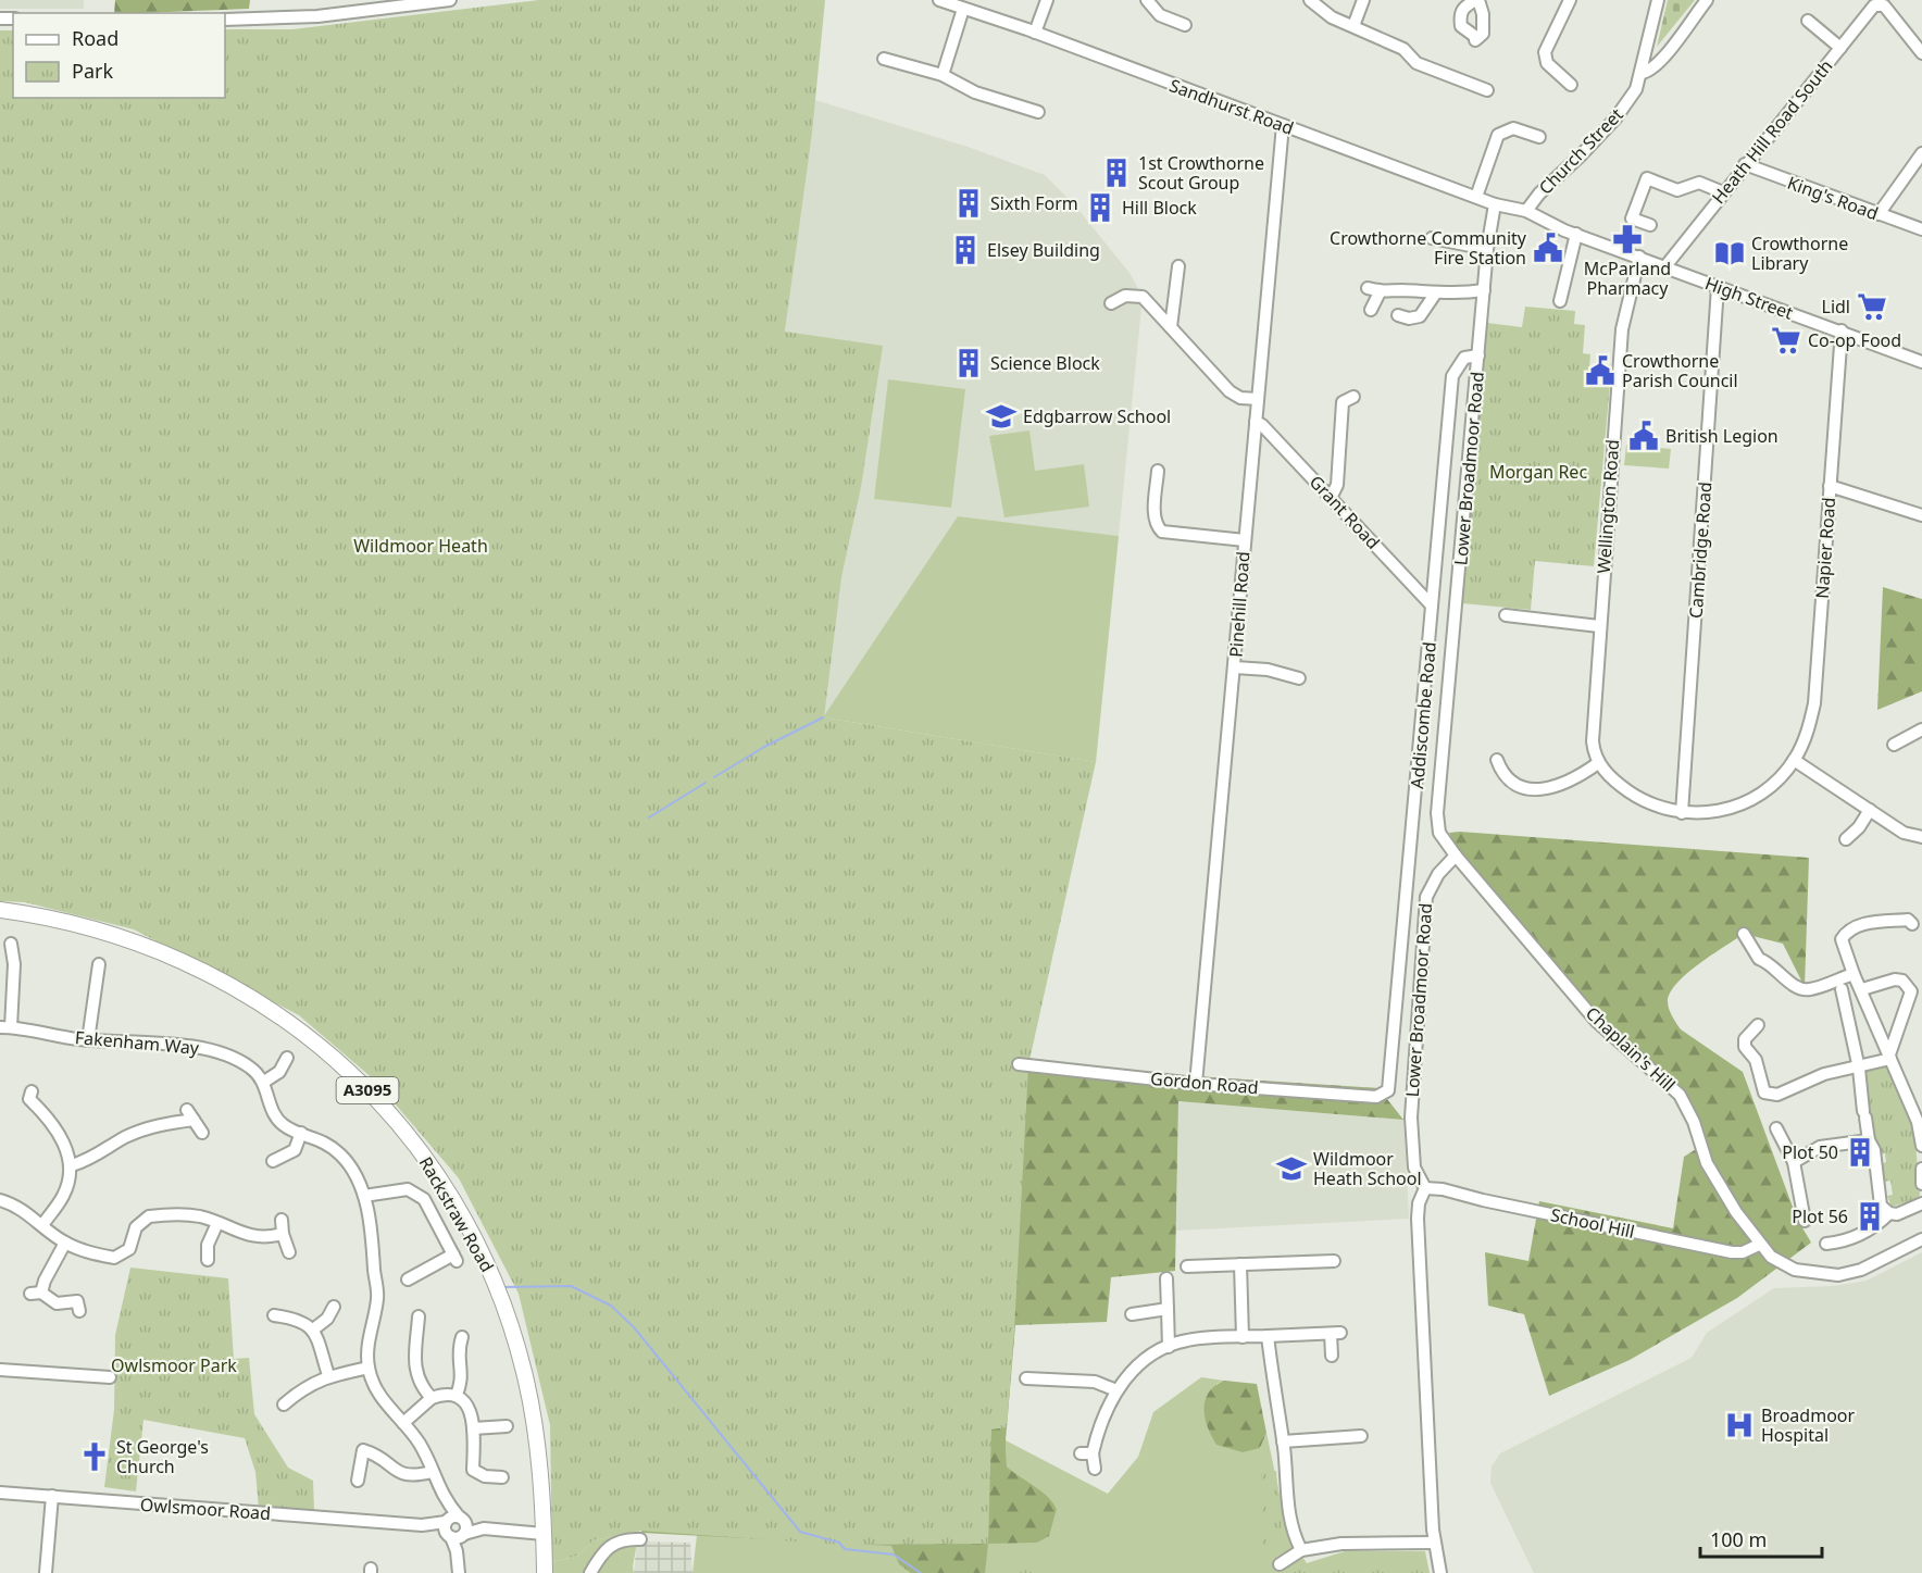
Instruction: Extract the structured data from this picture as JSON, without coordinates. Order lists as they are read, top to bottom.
{
  "streets": {
    "main road": ["A3095", "Rackstraw Road"],
    "street": [
      "Sandhurst Road",
      "Heath Hill Road South",
      "Church Street",
      "King's Road",
      "High Street",
      "Lower Broadmoor Road",
      "Wellington Road",
      "Grant Road",
      "Napier Road",
      "Cambridge Road",
      "Pinehill Road",
      "Addiscombe Road",
      "Fakenham Way",
      "Chaplain's Hill",
      "Gordon Road",
      "School Hill",
      "Owlsmoor Road"
    ]
  },
  "crossings": [
    ["Sandhurst Road", "Church Street"],
    ["Sandhurst Road", "High Street"],
    ["Sandhurst Road", "Lower Broadmoor Road"],
    ["Sandhurst Road", "Pinehill Road"],
    ["Heath Hill Road South", "King's Road"],
    ["Heath Hill Road South", "High Street"],
    ["Church Street", "High Street"],
    ["High Street", "Wellington Road"],
    ["High Street", "Napier Road"],
    ["High Street", "Cambridge Road"],
    ["Lower Broadmoor Road", "Addiscombe Road"],
    ["Lower Broadmoor Road", "Chaplain's Hill"],
    ["Lower Broadmoor Road", "School Hill"],
    ["Wellington Road", "Napier Road"],
    ["Grant Road", "Pinehill Road"],
    ["Grant Road", "Addiscombe Road"],
    ["Napier Road", "Cambridge Road"],
    ["Pinehill Road", "Gordon Road"],
    ["Addiscombe Road", "Gordon Road"],
    ["Chaplain's Hill", "School Hill"]
  ],
  "parks": ["Morgan Rec", "Wildmoor Heath", "Owlsmoor Park"],
  "places": {
    "building": [
      "1st Crowthorne Scout Group",
      "Sixth Form",
      "Hill Block",
      "Elsey Building",
      "Science Block",
      "Plot 50",
      "Plot 56"
    ],
    "pharmacy": ["McParland Pharmacy"],
    "public building": ["Crowthorne Community Fire Station", "Crowthorne Parish Council", "British Legion"],
    "library": ["Crowthorne Library"],
    "supermarket": ["Lidl", "Co-op Food"],
    "school or university": ["Edgbarrow School", "Wildmoor Heath School"],
    "hospital": ["Broadmoor Hospital"],
    "church": ["St George's Church"]
  },
  "legend": ["Road", "Park"],
  "scale_bar": "100 m"
}
